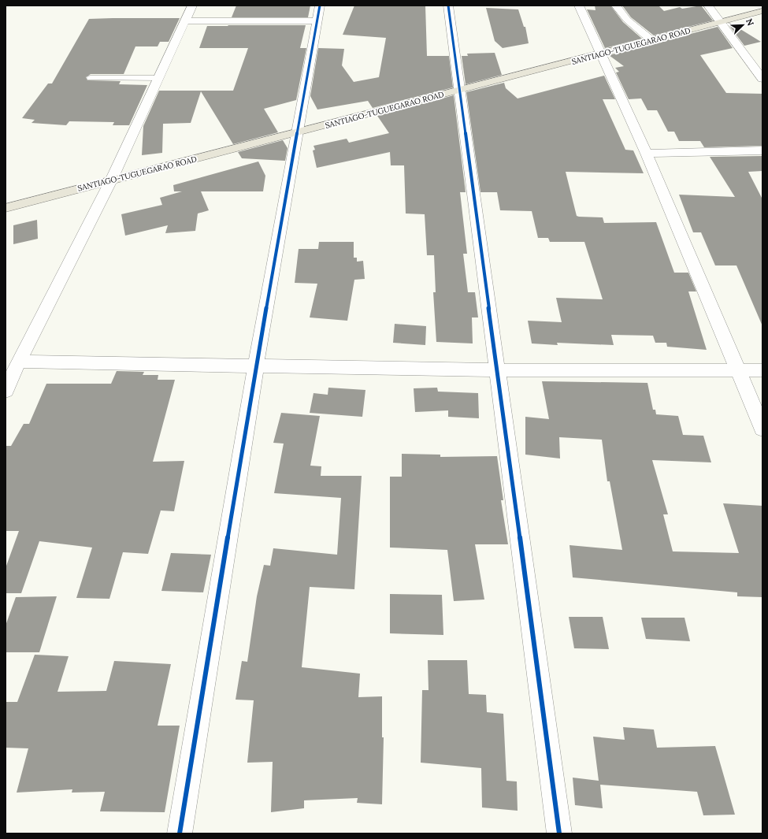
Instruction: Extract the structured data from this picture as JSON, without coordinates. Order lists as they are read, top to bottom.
{
  "streets": {
    "highway": ["SANTIAGO-TUGUEGARAO ROAD"]
  },
  "north": "top right"
}
